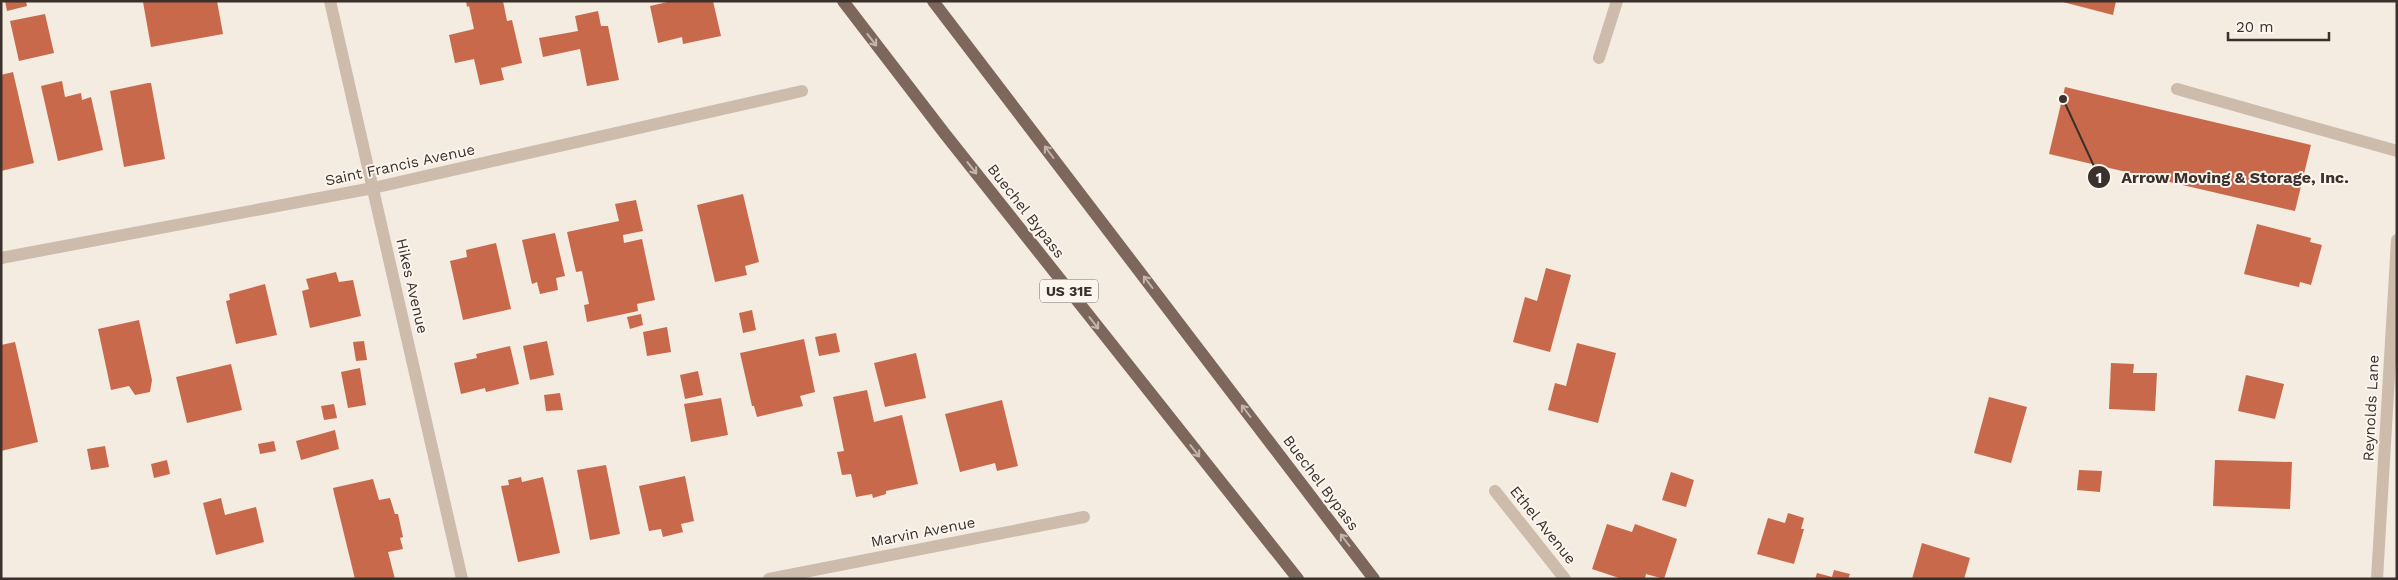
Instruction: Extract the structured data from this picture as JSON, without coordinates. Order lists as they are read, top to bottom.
{
  "streets": {
    "main road": ["Buechel Bypass", "US 31E"],
    "street": [
      "Saint Francis Avenue",
      "Hikes Avenue",
      "Reynolds Lane",
      "Ethel Avenue",
      "Marvin Avenue"
    ]
  },
  "crossings": [
    ["Saint Francis Avenue", "Hikes Avenue"]
  ],
  "places": ["Arrow Moving & Storage, Inc."],
  "scale_bar": "20 m"
}
